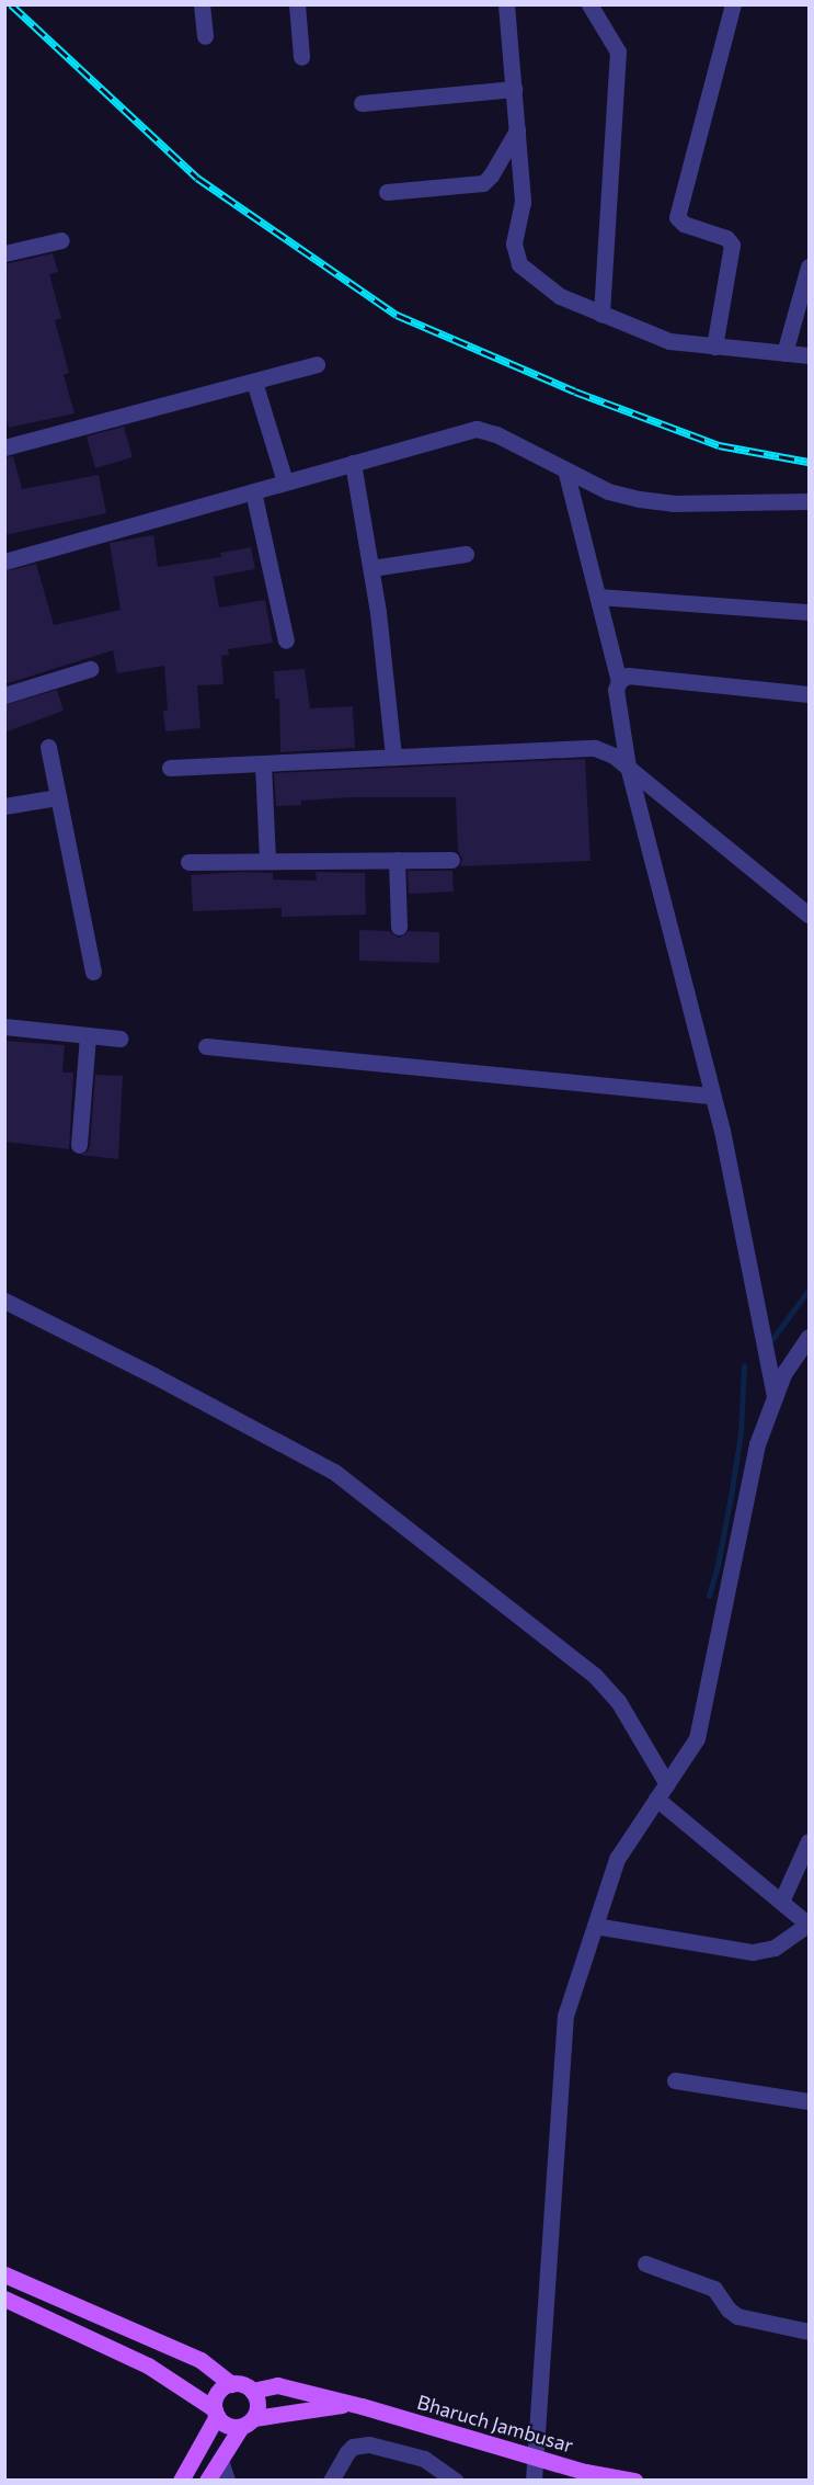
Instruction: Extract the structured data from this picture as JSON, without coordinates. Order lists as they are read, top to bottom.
{
  "streets": {
    "main road": ["Bharuch Jambusar"]
  }
}
